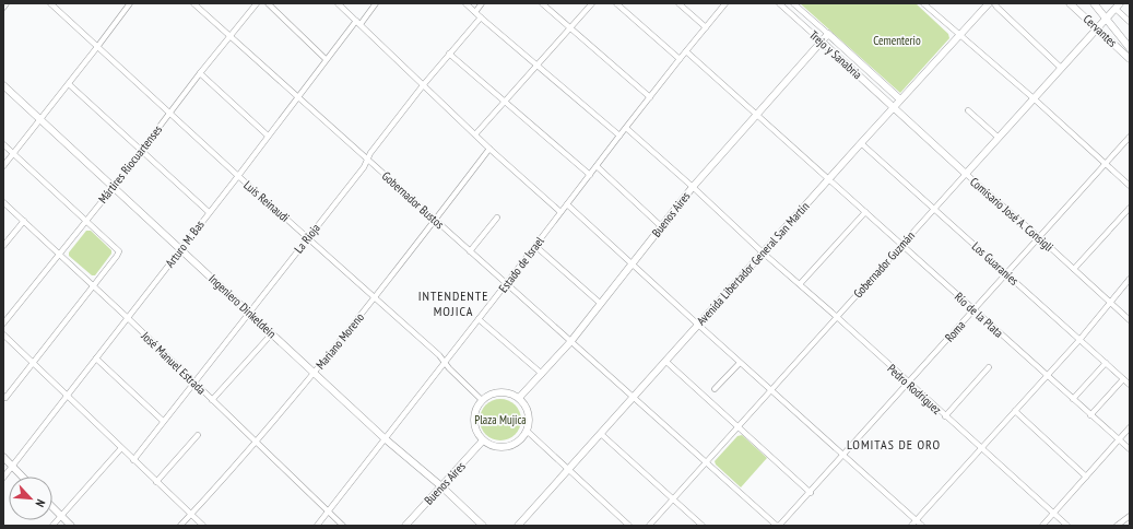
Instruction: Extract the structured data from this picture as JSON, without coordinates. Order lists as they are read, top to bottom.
{
  "streets": {
    "main road": [
      "Cervantes",
      "Trejo y Sanabria",
      "Buenos Aires",
      "Comisario José A. Consigli",
      "Avenida Libertador General San Martín",
      "Gobernador Guzmán",
      "Ingeniero Dinkeldein"
    ],
    "street": [
      "Mártires Riocuartenses",
      "Gobernador Bustos",
      "Luis Reinaudi",
      "La Rioja",
      "Arturo M. Bas",
      "Los Guaraníes",
      "Estado de Israel",
      "Río de la Plata",
      "Roma",
      "Mariano Moreno",
      "José Manuel Estrada",
      "Pedro Rodríguez"
    ]
  },
  "crossings": [
    ["Cervantes", "Gobernador Guzmán"],
    ["Trejo y Sanabria", "Buenos Aires"],
    ["Trejo y Sanabria", "Comisario José A. Consigli"],
    ["Trejo y Sanabria", "Avenida Libertador General San Martín"],
    ["Mártires Riocuartenses", "Gobernador Bustos"],
    ["Mártires Riocuartenses", "Luis Reinaudi"],
    ["Mártires Riocuartenses", "Ingeniero Dinkeldein"],
    ["Mártires Riocuartenses", "José Manuel Estrada"],
    ["Gobernador Bustos", "Buenos Aires"],
    ["Gobernador Bustos", "La Rioja"],
    ["Gobernador Bustos", "Arturo M. Bas"],
    ["Gobernador Bustos", "Avenida Libertador General San Martín"],
    ["Gobernador Bustos", "Estado de Israel"],
    ["Gobernador Bustos", "Gobernador Guzmán"],
    ["Gobernador Bustos", "Roma"],
    ["Gobernador Bustos", "Mariano Moreno"],
    ["Luis Reinaudi", "Buenos Aires"],
    ["Luis Reinaudi", "La Rioja"],
    ["Luis Reinaudi", "Arturo M. Bas"],
    ["Luis Reinaudi", "Estado de Israel"],
    ["Luis Reinaudi", "Mariano Moreno"],
    ["Buenos Aires", "Ingeniero Dinkeldein"],
    ["Buenos Aires", "Río de la Plata"],
    ["Buenos Aires", "Pedro Rodríguez"],
    ["Comisario José A. Consigli", "Avenida Libertador General San Martín"],
    ["Comisario José A. Consigli", "Gobernador Guzmán"],
    ["Comisario José A. Consigli", "Roma"],
    ["La Rioja", "Ingeniero Dinkeldein"],
    ["La Rioja", "José Manuel Estrada"],
    ["Arturo M. Bas", "Ingeniero Dinkeldein"],
    ["Arturo M. Bas", "José Manuel Estrada"],
    ["Avenida Libertador General San Martín", "Los Guaraníes"],
    ["Avenida Libertador General San Martín", "Río de la Plata"],
    ["Avenida Libertador General San Martín", "Pedro Rodríguez"],
    ["Los Guaraníes", "Gobernador Guzmán"],
    ["Los Guaraníes", "Roma"],
    ["Estado de Israel", "Ingeniero Dinkeldein"],
    ["Estado de Israel", "Río de la Plata"],
    ["Estado de Israel", "José Manuel Estrada"],
    ["Estado de Israel", "Pedro Rodríguez"],
    ["Gobernador Guzmán", "Río de la Plata"],
    ["Gobernador Guzmán", "Pedro Rodríguez"],
    ["Ingeniero Dinkeldein", "Mariano Moreno"],
    ["Río de la Plata", "Roma"],
    ["Roma", "Pedro Rodríguez"],
    ["Mariano Moreno", "José Manuel Estrada"]
  ],
  "districts": ["INTENDENTE MOJICA", "LOMITAS DE ORO"],
  "parks": ["Cementerio", "Plaza Mujica"],
  "north": "bottom right"
}
